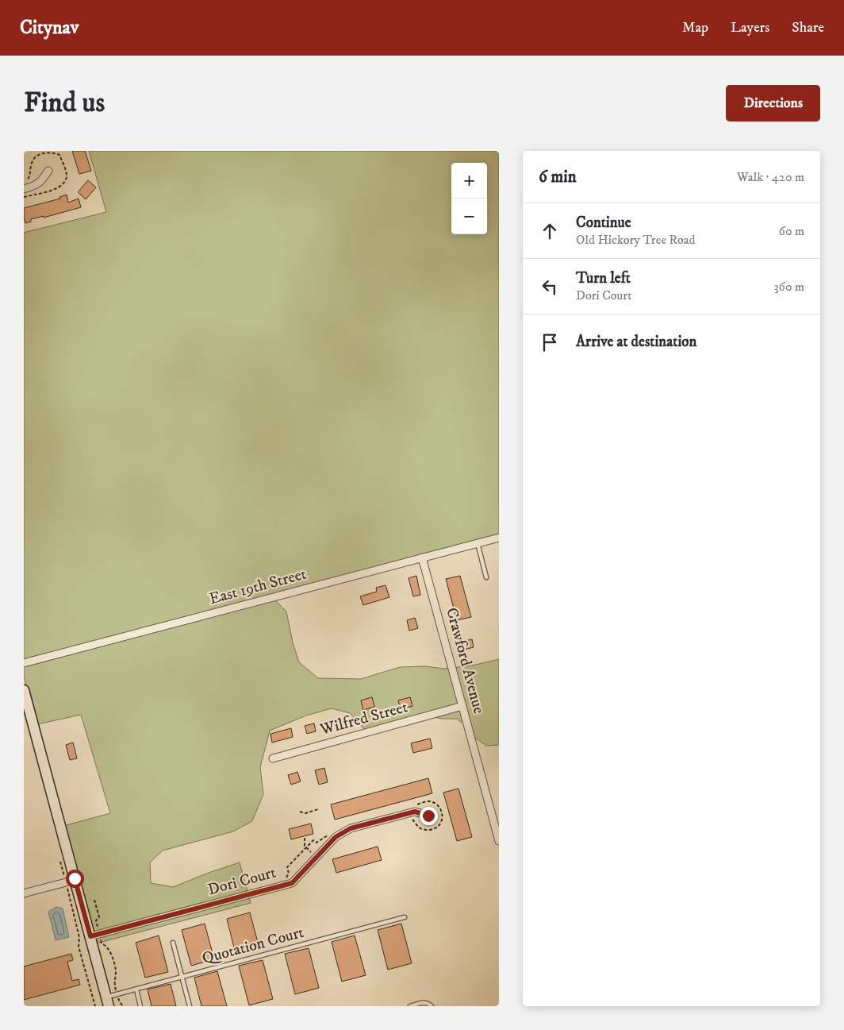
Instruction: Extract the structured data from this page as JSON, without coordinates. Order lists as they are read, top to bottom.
{
  "streets": {
    "street": [
      "East 19th Street",
      "Crawford Avenue",
      "Wilfred Street",
      "Dori Court"
    ],
    "lane": ["Quotation Court"]
  },
  "crossings": [
    ["East 19th Street", "Crawford Avenue"],
    ["Crawford Avenue", "Wilfred Street"]
  ],
  "page": {
    "header": "Citynav",
    "nav": ["Map", "Layers", "Share"],
    "buttons": "Directions",
    "title": "Find us",
    "heading": ["6 min", "Walk · 420 m"],
    "map_buttons": ["+", "−"],
    "list": [
      ["Continue", "Old Hickory Tree Road", "60 m"],
      ["Turn left", "Dori Court", "360 m"],
      "Arrive at destination"
    ]
  }
}
